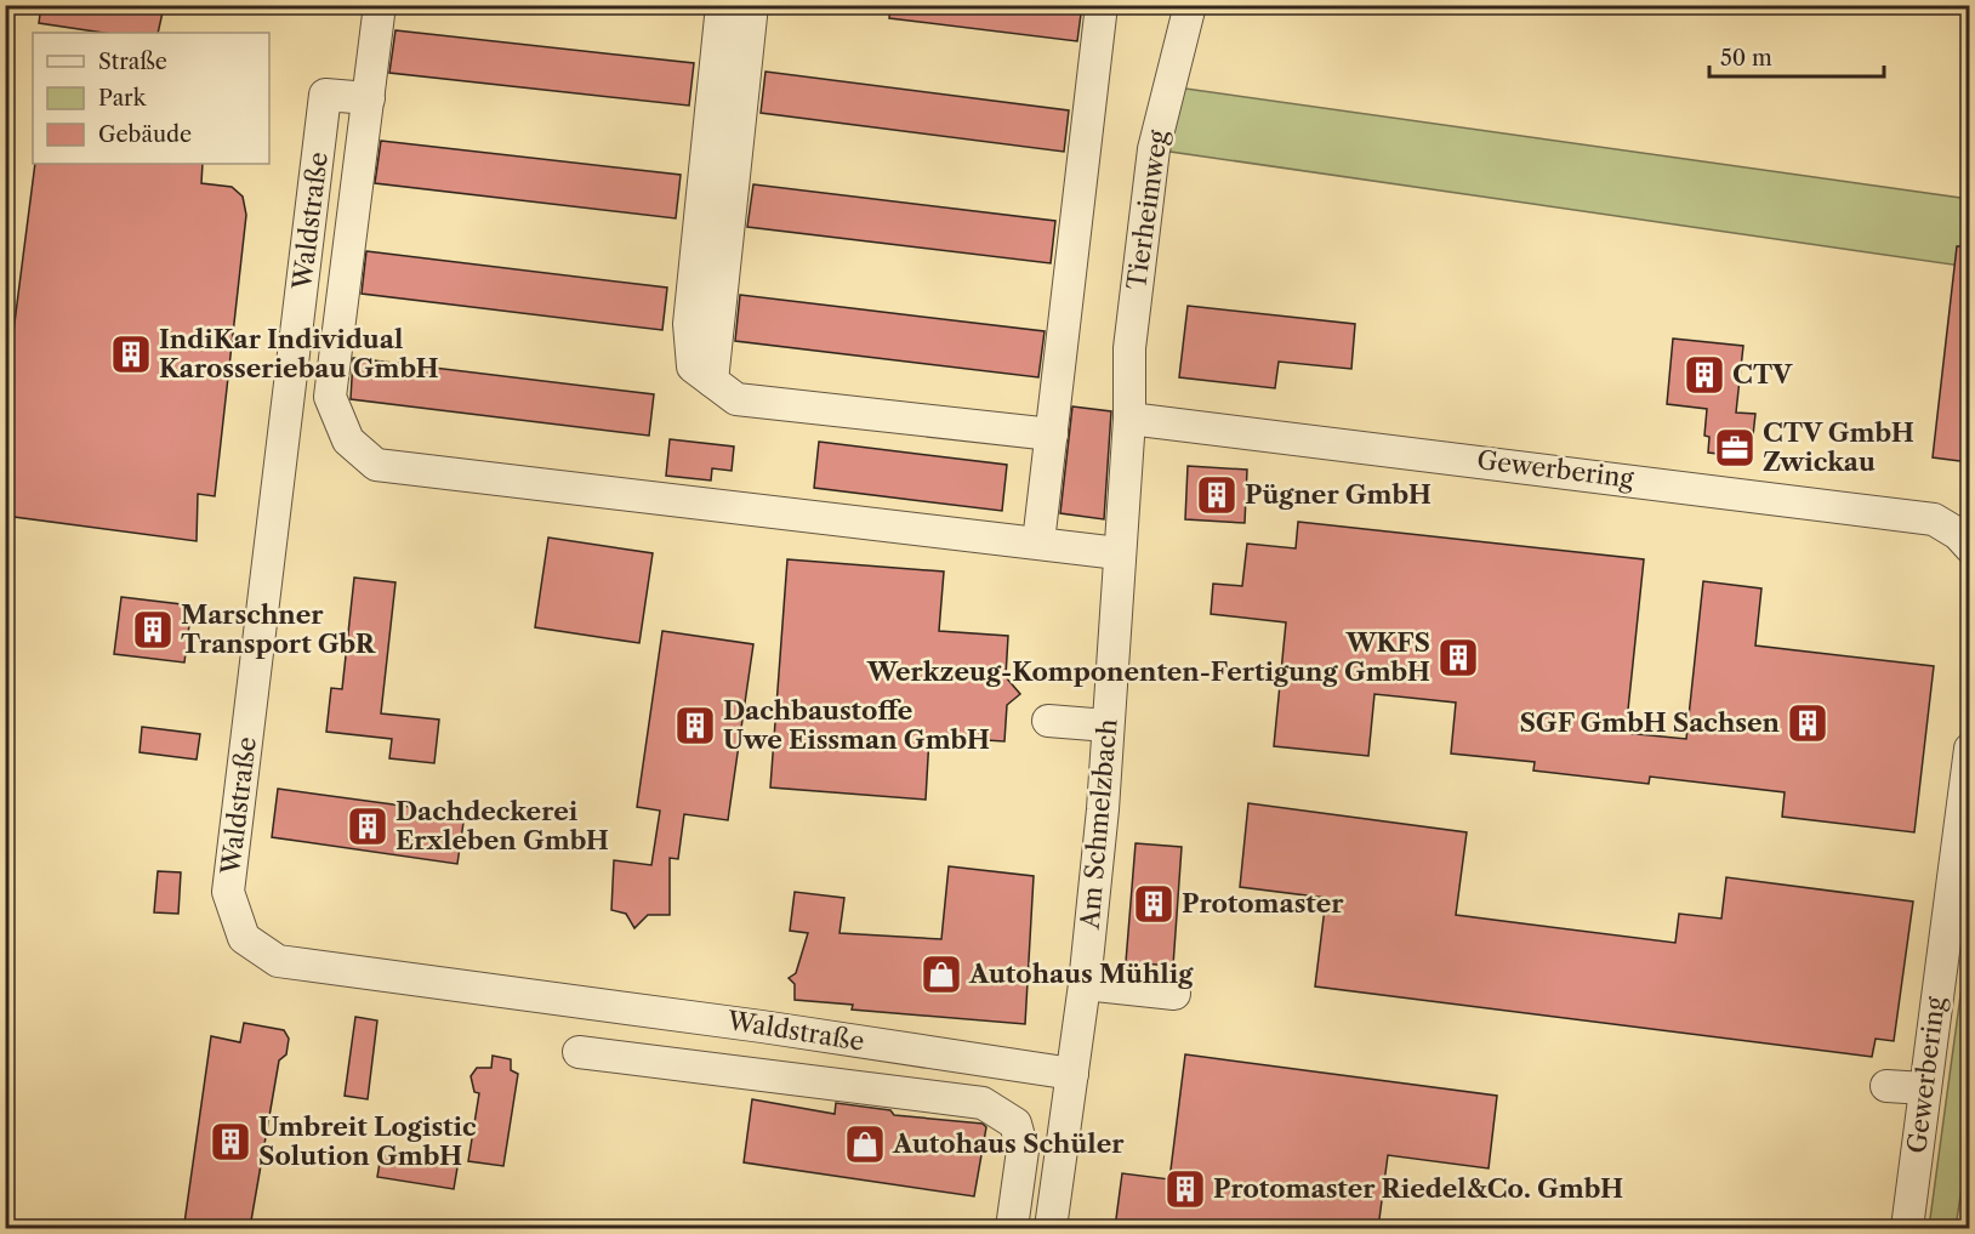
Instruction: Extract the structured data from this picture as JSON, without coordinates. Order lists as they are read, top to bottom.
{
  "streets": {
    "street": [
      "Tierheimweg",
      "Waldstraße",
      "Gewerbering",
      "Am Schmelzbach"
    ]
  },
  "crossings": [
    ["Tierheimweg", "Gewerbering"],
    ["Tierheimweg", "Am Schmelzbach"],
    ["Waldstraße", "Am Schmelzbach"],
    ["Gewerbering", "Am Schmelzbach"]
  ],
  "places": {
    "building": [
      "IndiKar Individual Karosseriebau GmbH",
      "CTV",
      "Pügner GmbH",
      "Marschner Transport GbR",
      "WKFS Werkzeug-Komponenten-Fertigung GmbH",
      "SGF GmbH Sachsen",
      "Dachbaustoffe Uwe Eissman GmbH",
      "Dachdeckerei Erxleben GmbH",
      "Protomaster",
      "Umbreit Logistic Solution GmbH",
      "Protomaster Riedel&Co. GmbH"
    ],
    "office": ["CTV GmbH Zwickau"],
    "shop": ["Autohaus Mühlig", "Autohaus Schüler"]
  },
  "legend": ["Straße", "Park", "Gebäude"],
  "scale_bar": "50 m"
}
